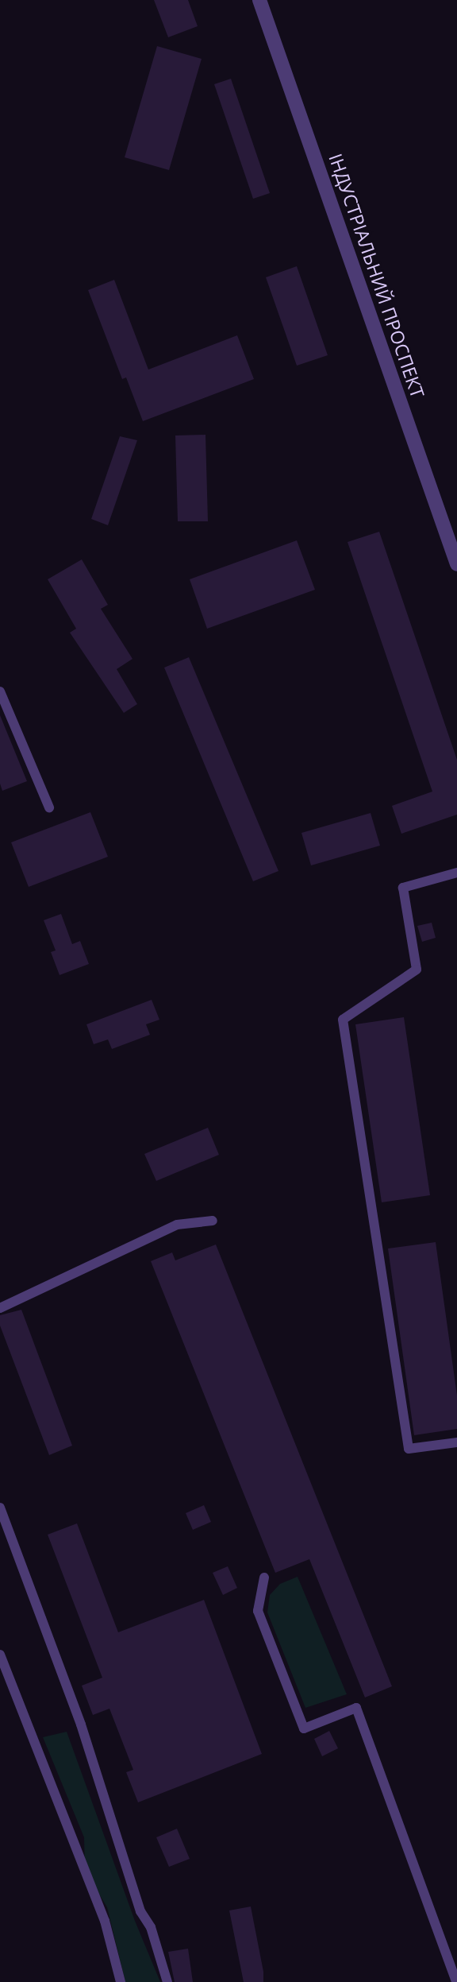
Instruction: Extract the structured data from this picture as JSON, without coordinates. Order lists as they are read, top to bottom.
{
  "streets": {
    "street": ["ІНДУСТРІАЛЬНИЙ ПРОСПЕКТ"]
  }
}
